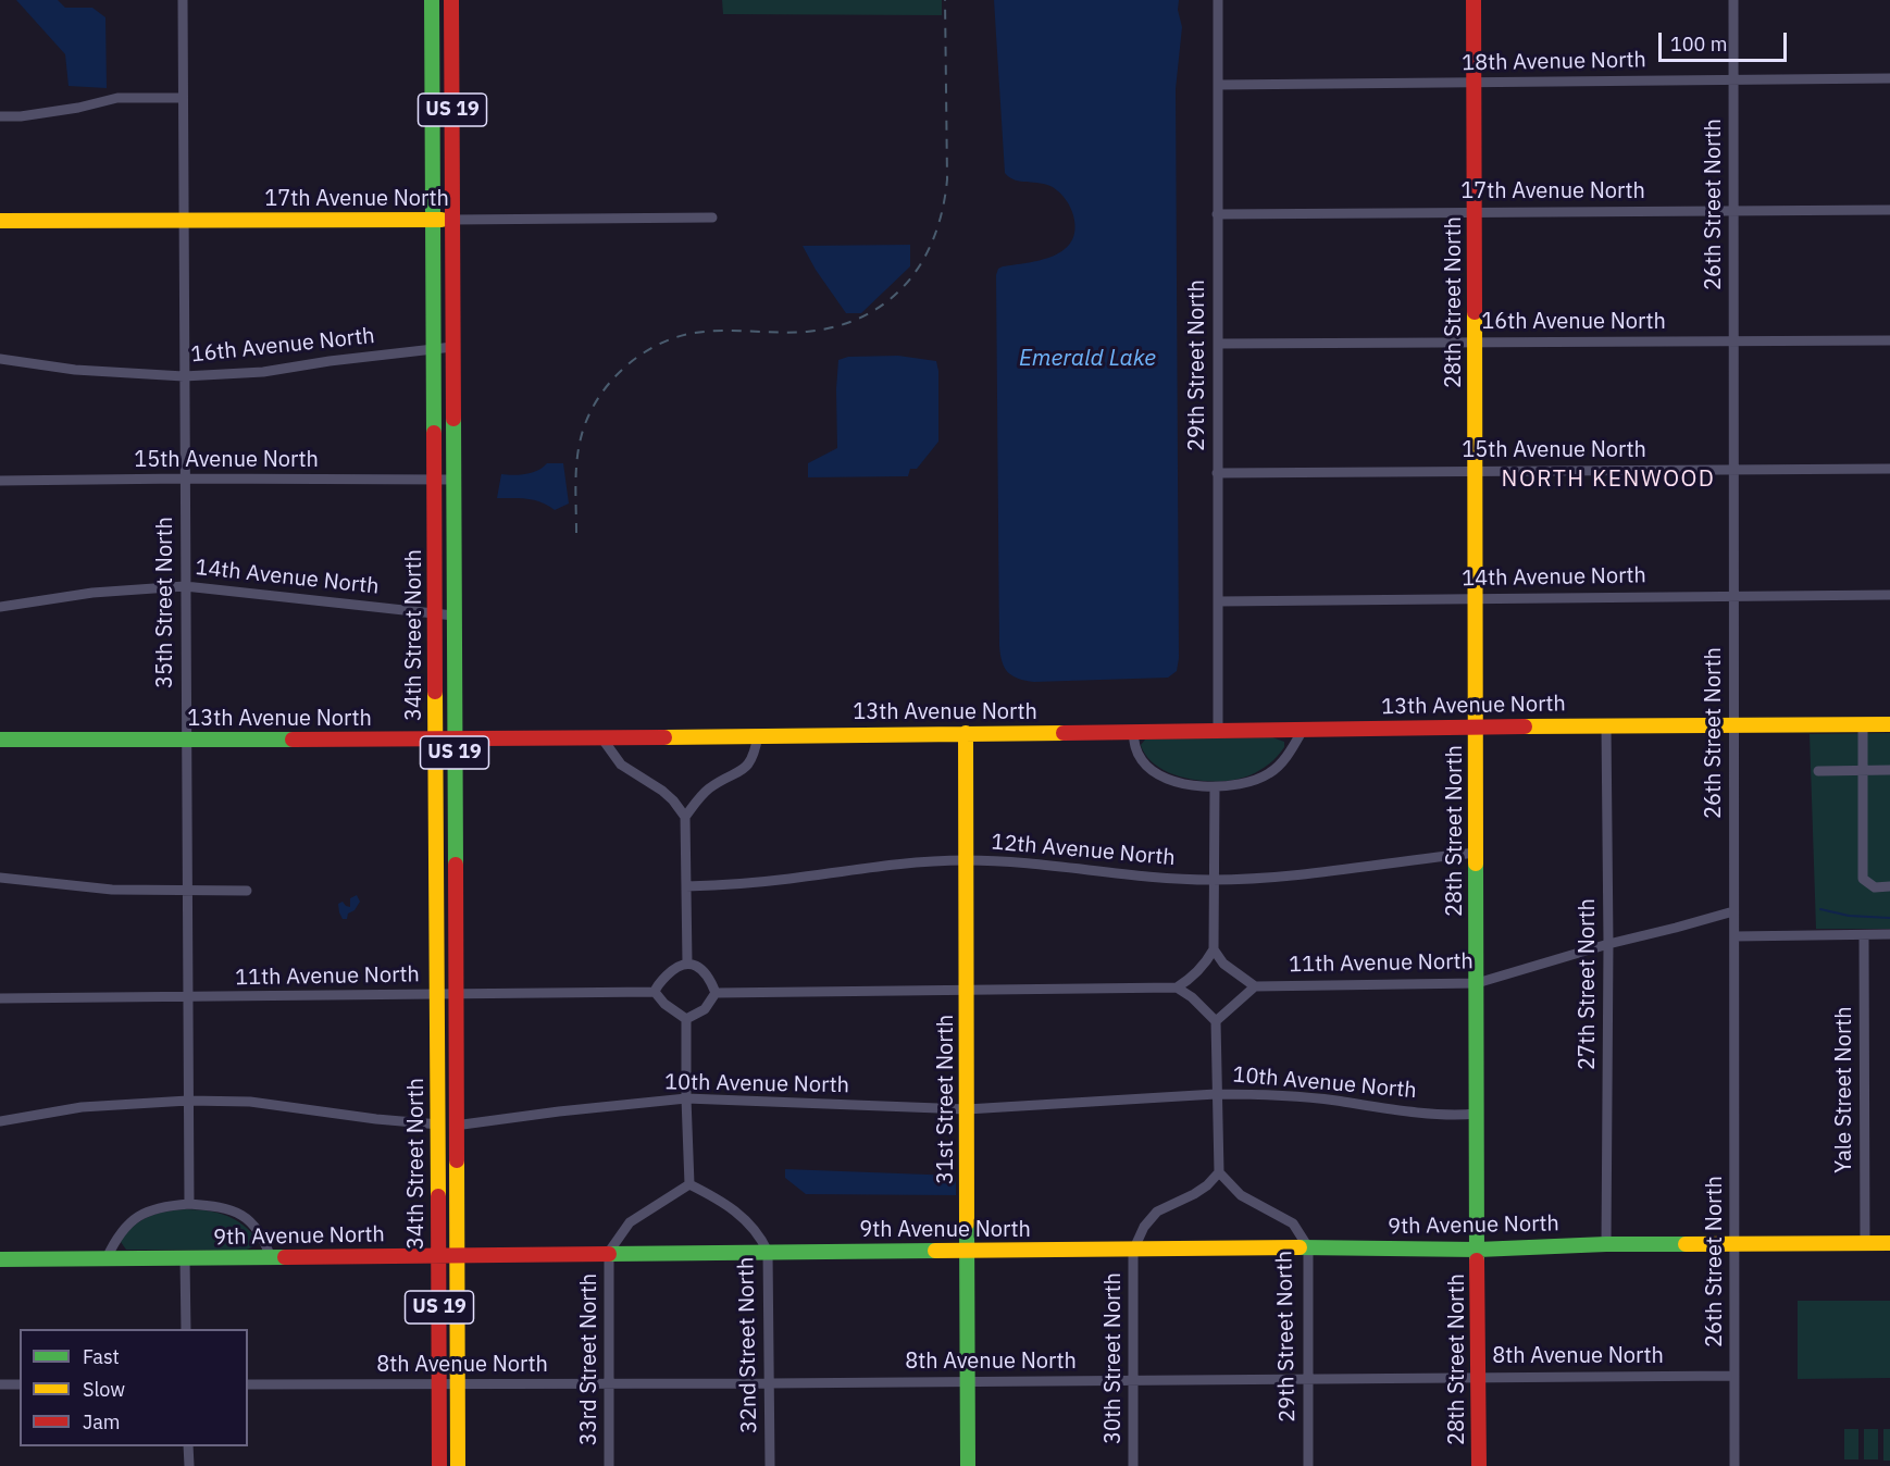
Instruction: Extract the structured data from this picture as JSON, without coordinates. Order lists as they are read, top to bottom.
{
  "streets": {
    "main road": [
      "US 19",
      "17th Avenue North",
      "28th Street North",
      "34th Street North",
      "13th Avenue North",
      "31st Street North",
      "9th Avenue North"
    ],
    "street": [
      "18th Avenue North",
      "26th Street North",
      "16th Avenue North",
      "29th Street North",
      "15th Avenue North",
      "14th Avenue North",
      "35th Street North",
      "12th Avenue North",
      "11th Avenue North",
      "27th Street North",
      "10th Avenue North",
      "Yale Street North",
      "32nd Street North",
      "8th Avenue North",
      "30th Street North",
      "33rd Street North"
    ]
  },
  "crossings": [
    ["18th Avenue North", "26th Street North"],
    ["18th Avenue North", "28th Street North"],
    ["18th Avenue North", "29th Street North"],
    ["17th Avenue North", "26th Street North"],
    ["17th Avenue North", "28th Street North"],
    ["17th Avenue North", "29th Street North"],
    ["17th Avenue North", "35th Street North"],
    ["17th Avenue North", "34th Street North"],
    ["26th Street North", "16th Avenue North"],
    ["26th Street North", "15th Avenue North"],
    ["26th Street North", "14th Avenue North"],
    ["26th Street North", "13th Avenue North"],
    ["26th Street North", "11th Avenue North"],
    ["26th Street North", "9th Avenue North"],
    ["26th Street North", "8th Avenue North"],
    ["28th Street North", "16th Avenue North"],
    ["28th Street North", "15th Avenue North"],
    ["28th Street North", "14th Avenue North"],
    ["28th Street North", "13th Avenue North"],
    ["28th Street North", "12th Avenue North"],
    ["28th Street North", "11th Avenue North"],
    ["28th Street North", "10th Avenue North"],
    ["28th Street North", "9th Avenue North"],
    ["28th Street North", "8th Avenue North"],
    ["16th Avenue North", "29th Street North"],
    ["16th Avenue North", "35th Street North"],
    ["16th Avenue North", "34th Street North"],
    ["29th Street North", "15th Avenue North"],
    ["29th Street North", "14th Avenue North"],
    ["29th Street North", "13th Avenue North"],
    ["29th Street North", "9th Avenue North"],
    ["29th Street North", "8th Avenue North"],
    ["15th Avenue North", "35th Street North"],
    ["15th Avenue North", "34th Street North"],
    ["14th Avenue North", "35th Street North"],
    ["14th Avenue North", "34th Street North"],
    ["35th Street North", "13th Avenue North"],
    ["35th Street North", "11th Avenue North"],
    ["35th Street North", "10th Avenue North"],
    ["34th Street North", "13th Avenue North"],
    ["34th Street North", "11th Avenue North"],
    ["34th Street North", "10th Avenue North"],
    ["34th Street North", "9th Avenue North"],
    ["34th Street North", "8th Avenue North"],
    ["13th Avenue North", "27th Street North"],
    ["13th Avenue North", "31st Street North"],
    ["12th Avenue North", "31st Street North"],
    ["11th Avenue North", "27th Street North"],
    ["27th Street North", "9th Avenue North"],
    ["10th Avenue North", "31st Street North"],
    ["Yale Street North", "9th Avenue North"],
    ["31st Street North", "9th Avenue North"],
    ["31st Street North", "8th Avenue North"],
    ["9th Avenue North", "32nd Street North"],
    ["9th Avenue North", "30th Street North"],
    ["9th Avenue North", "33rd Street North"],
    ["32nd Street North", "8th Avenue North"],
    ["8th Avenue North", "30th Street North"],
    ["8th Avenue North", "33rd Street North"]
  ],
  "districts": ["NORTH KENWOOD"],
  "water": ["Emerald Lake"],
  "legend": ["Fast", "Slow", "Jam"],
  "scale_bar": "100 m"
}
